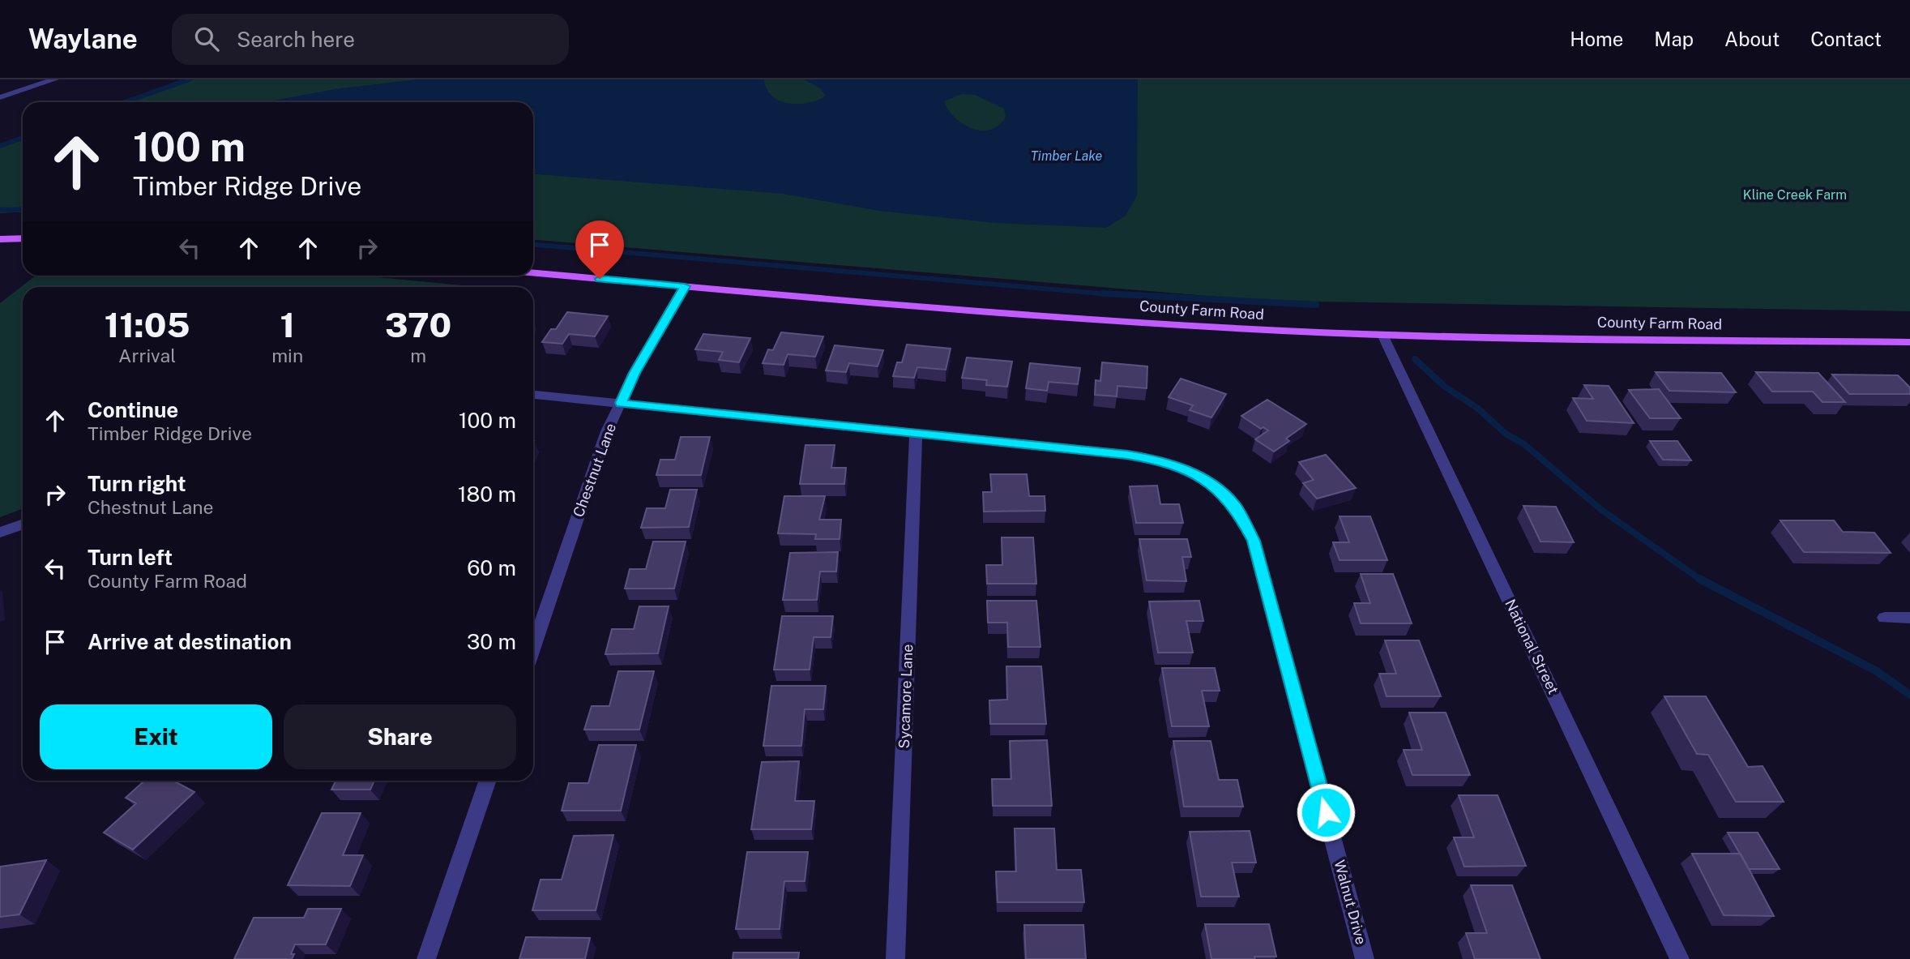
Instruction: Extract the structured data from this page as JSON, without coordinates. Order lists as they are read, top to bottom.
{
  "streets": {
    "main road": ["County Farm Road"],
    "street": [
      "Chestnut Lane",
      "National Street",
      "Sycamore Lane",
      "Walnut Drive"
    ]
  },
  "crossings": [
    ["County Farm Road", "Chestnut Lane"],
    ["County Farm Road", "National Street"],
    ["Chestnut Lane", "Walnut Drive"],
    ["Sycamore Lane", "Walnut Drive"]
  ],
  "water": ["Timber Lake"],
  "parks": ["Kline Creek Farm"],
  "page": {
    "header": "Waylane",
    "search": "Search here",
    "nav": [
      "Home",
      "Map",
      "About",
      "Contact"
    ],
    "turn": ["100 m", "Timber Ridge Drive"],
    "eta": [
      "11:05",
      "Arrival",
      "1",
      "min",
      "370",
      "m"
    ],
    "list": [
      {
        "name": "Continue",
        "note": "Timber Ridge Drive",
        "value": "100 m"
      },
      {
        "name": "Turn right",
        "note": "Chestnut Lane",
        "value": "180 m"
      },
      {
        "name": "Turn left",
        "note": "County Farm Road",
        "value": "60 m"
      },
      {
        "name": "Arrive at destination",
        "value": "30 m"
      }
    ],
    "buttons": ["Exit", "Share"]
  }
}
